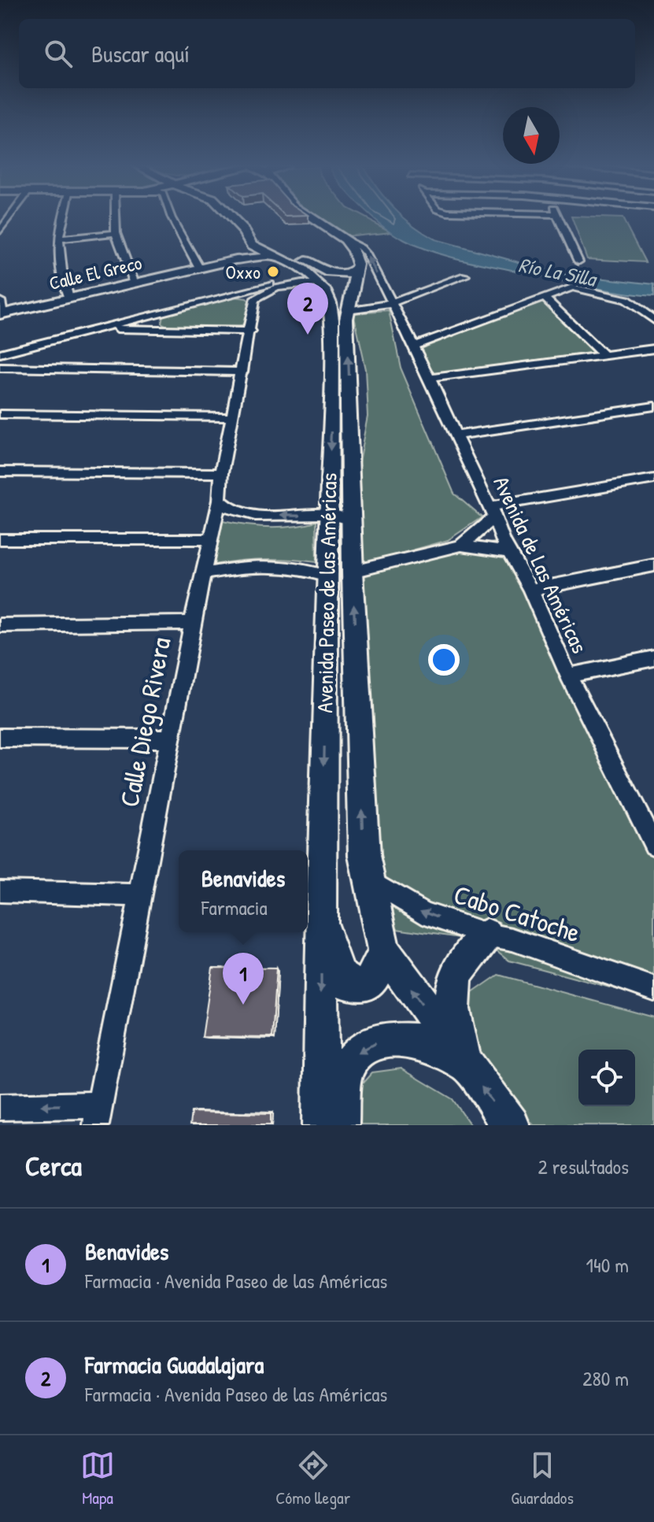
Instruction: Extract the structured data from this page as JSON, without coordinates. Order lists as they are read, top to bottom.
{
  "streets": {
    "street": [
      "Calle El Greco",
      "Avenida de Las Américas",
      "Avenida Paseo de las Américas",
      "Calle Diego Rivera",
      "Cabo Catoche"
    ]
  },
  "crossings": [
    ["Calle El Greco", "Avenida Paseo de las Américas"],
    ["Avenida Paseo de las Américas", "Cabo Catoche"]
  ],
  "one_way": ["Cabo Catoche"],
  "water": ["Río La Silla"],
  "places": ["Oxxo"],
  "north": "bottom",
  "page": {
    "search": "Buscar aquí",
    "pins": ["2", "1"],
    "popup": ["Benavides", "Farmacia"],
    "heading": ["Cerca", "2 resultados"],
    "list": [
      {
        "mark": "1",
        "name": "Benavides",
        "note": "Farmacia · Avenida Paseo de las Américas",
        "value": "140 m"
      },
      {
        "mark": "2",
        "name": "Farmacia Guadalajara",
        "note": "Farmacia · Avenida Paseo de las Américas",
        "value": "280 m"
      }
    ],
    "nav": ["Mapa", "Cómo llegar", "Guardados"]
  }
}
